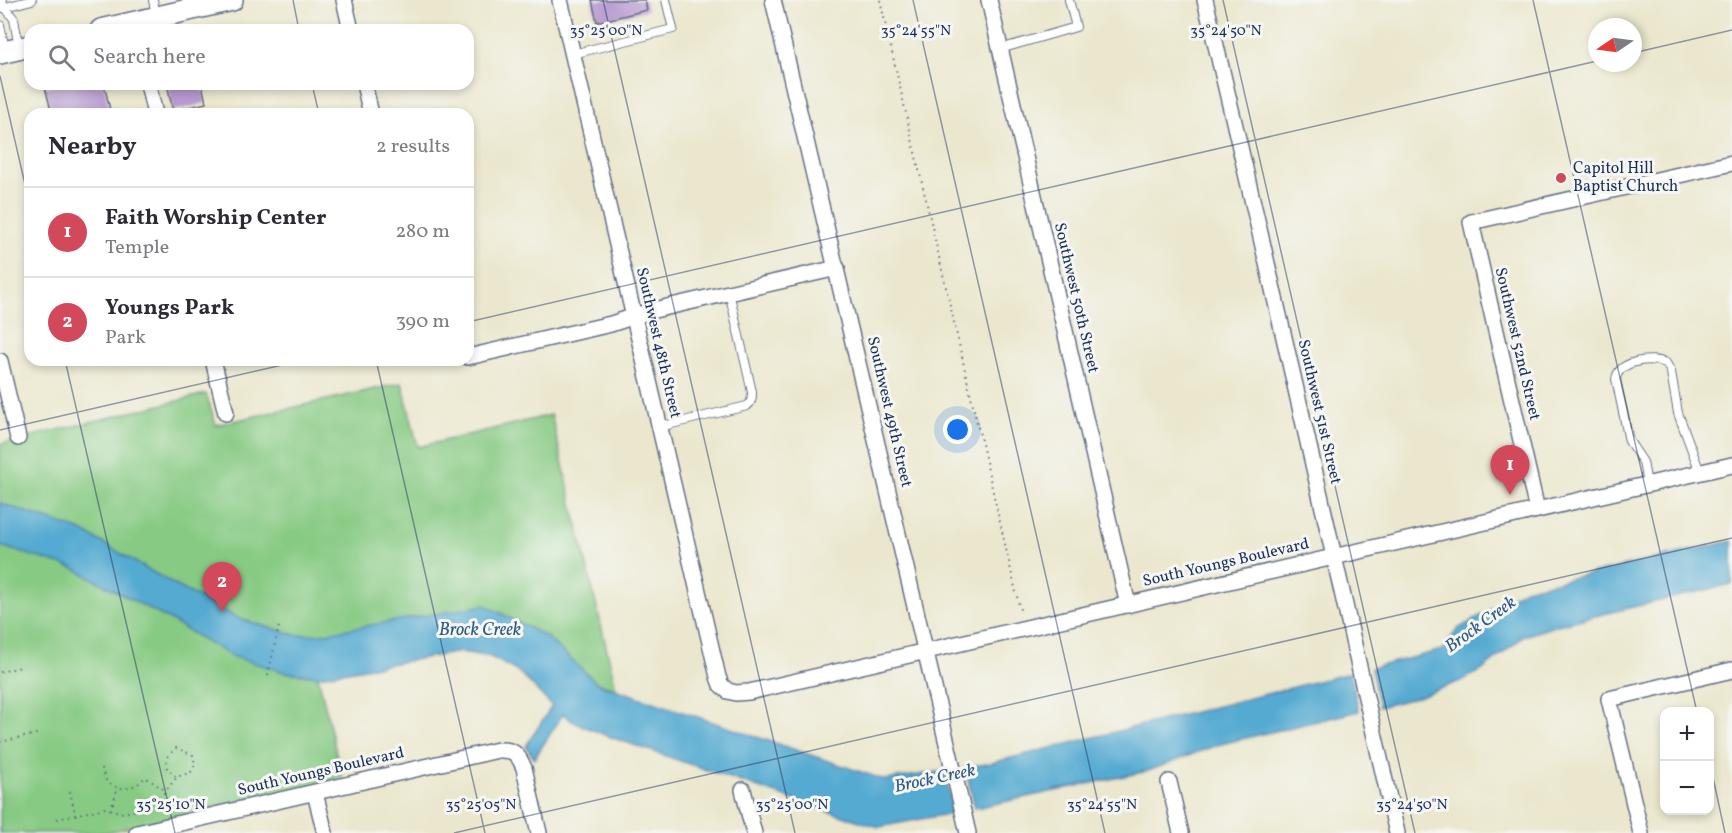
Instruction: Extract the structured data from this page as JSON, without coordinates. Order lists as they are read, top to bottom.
{
  "streets": {
    "street": [
      "Southwest 50th Street",
      "Southwest 48th Street",
      "Southwest 52nd Street",
      "Southwest 49th Street",
      "Southwest 51st Street",
      "South Youngs Boulevard"
    ]
  },
  "crossings": [
    ["Southwest 50th Street", "South Youngs Boulevard"],
    ["Southwest 48th Street", "South Youngs Boulevard"],
    ["Southwest 52nd Street", "South Youngs Boulevard"],
    ["Southwest 49th Street", "South Youngs Boulevard"],
    ["Southwest 51st Street", "South Youngs Boulevard"]
  ],
  "water": ["Brock Creek"],
  "places": ["Capitol Hill Baptist Church"],
  "north": "left",
  "page": {
    "search": "Search here",
    "heading": ["Nearby", "2 results"],
    "list": [
      {
        "mark": "1",
        "name": "Faith Worship Center",
        "note": "Temple",
        "value": "280 m"
      },
      {
        "mark": "2",
        "name": "Youngs Park",
        "note": "Park",
        "value": "390 m"
      }
    ],
    "pins": ["1", "2"],
    "map_buttons": ["+", "−"]
  },
  "coordinates": [
    "35°25'00\"N",
    "35°24'55\"N",
    "35°24'50\"N",
    "35°25'10\"N",
    "35°25'05\"N"
  ]
}
